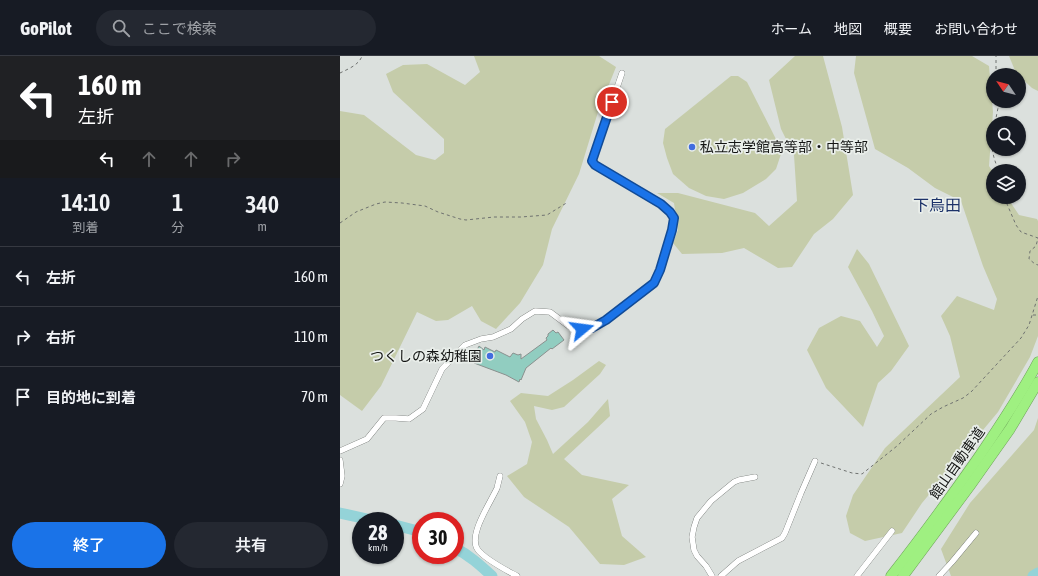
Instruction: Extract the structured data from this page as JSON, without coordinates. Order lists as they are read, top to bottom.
{
  "streets": {
    "highway": ["館山自動車道"]
  },
  "districts": ["下烏田"],
  "places": ["私立志学館高等部・中等部", "つくしの森幼稚園"],
  "north": "top left",
  "page": {
    "header": "GoPilot",
    "search": "ここで検索",
    "nav": [
      "ホーム",
      "地図",
      "概要",
      "お問い合わせ"
    ],
    "turn": ["160 m", "左折"],
    "eta": [
      "14:10",
      "到着",
      "1",
      "分",
      "340",
      "m"
    ],
    "list": [
      {
        "name": "左折",
        "value": "160 m"
      },
      {
        "name": "右折",
        "value": "110 m"
      },
      {
        "name": "目的地に到着",
        "value": "70 m"
      }
    ],
    "speed": "28 km/h",
    "limit": "30",
    "buttons": ["終了", "共有"]
  }
}
